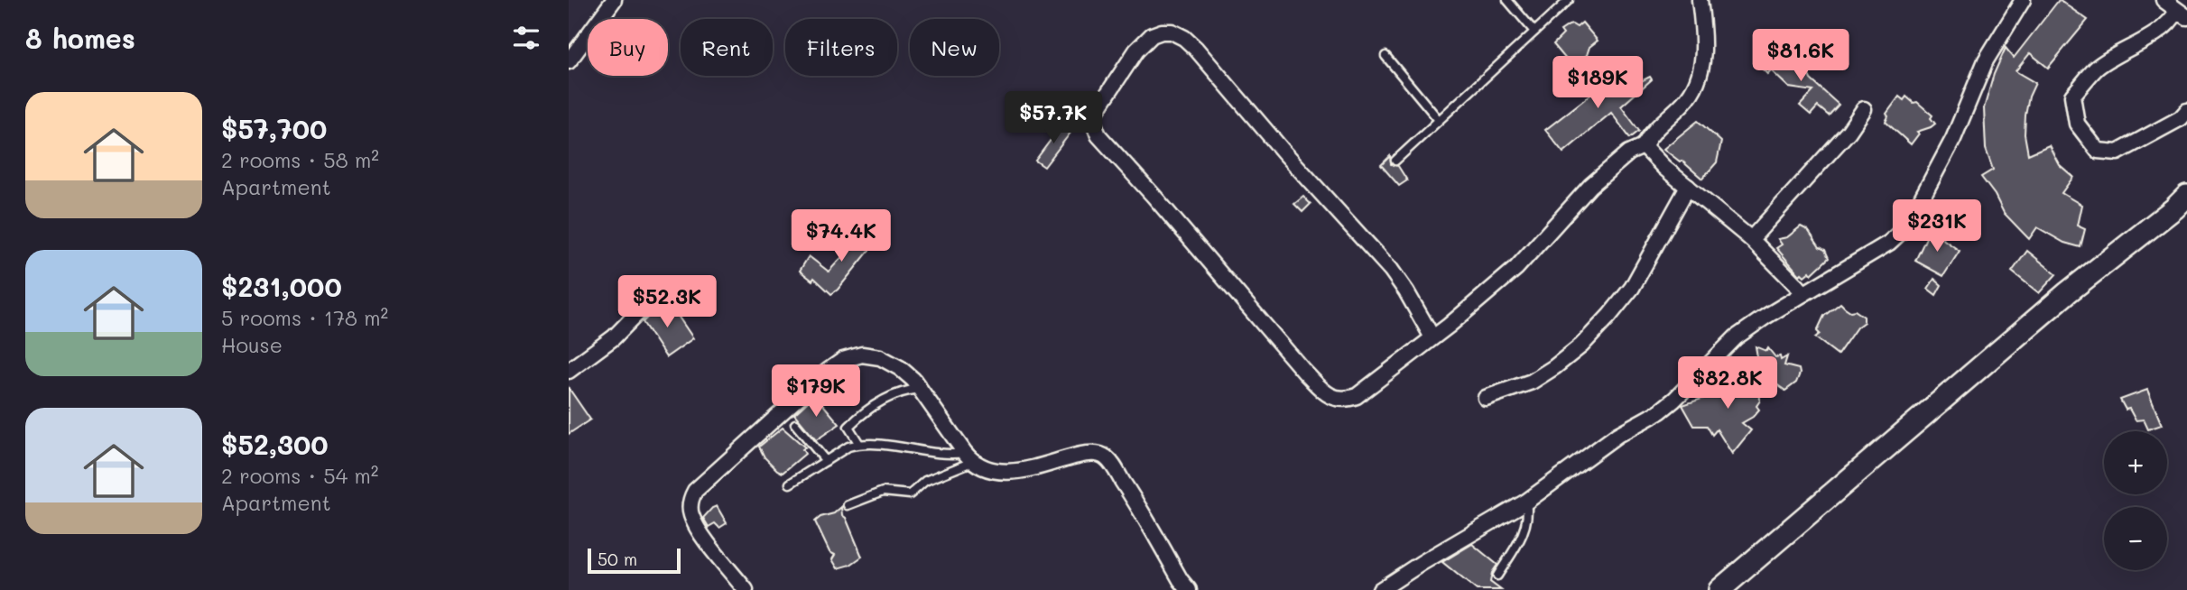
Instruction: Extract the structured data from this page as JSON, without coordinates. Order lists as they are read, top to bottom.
{
  "scale_bar": "50 m",
  "page": {
    "heading": "8 homes",
    "chip": [
      "Buy",
      "Rent",
      "Filters",
      "New"
    ],
    "price": [
      "$81.6K",
      "$189K",
      "$57.7K",
      "$231K",
      "$74.4K",
      "$52.3K",
      "$82.8K",
      "$179K"
    ],
    "list": [
      {
        "name": "$57,700",
        "note": "2 rooms · 58 m² · Apartment"
      },
      {
        "name": "$231,000",
        "note": "5 rooms · 178 m² · House"
      },
      {
        "name": "$52,300",
        "note": "2 rooms · 54 m² · Apartment"
      }
    ],
    "map_buttons": ["+", "−"],
    "scale": "50 m"
  }
}
